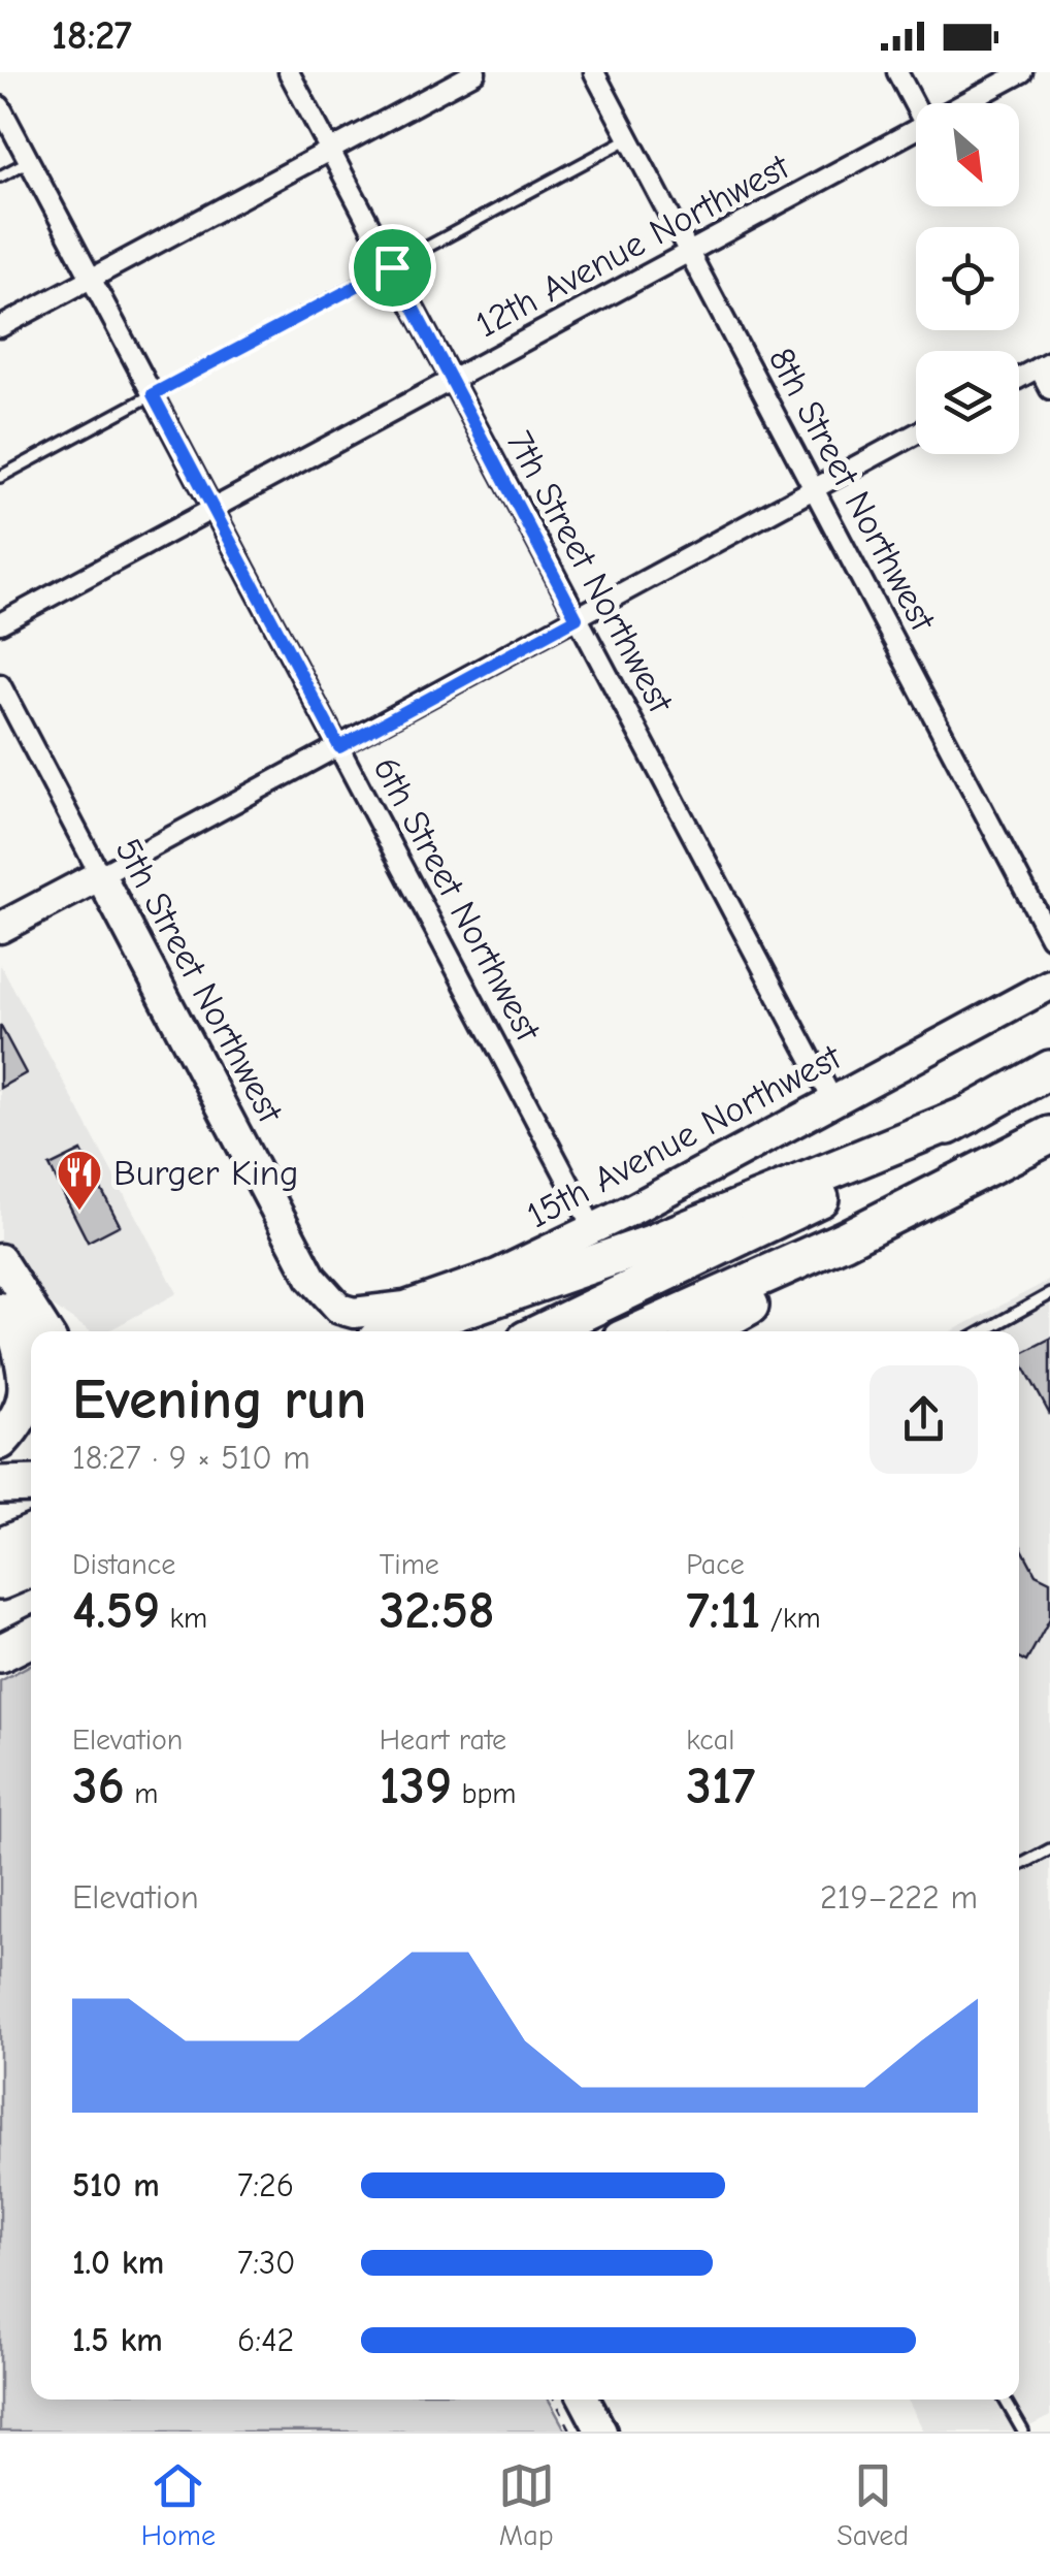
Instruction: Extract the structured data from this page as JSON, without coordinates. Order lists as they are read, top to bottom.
{
  "streets": {
    "street": [
      "12th Avenue Northwest",
      "8th Street Northwest",
      "7th Street Northwest",
      "6th Street Northwest",
      "5th Street Northwest",
      "15th Avenue Northwest"
    ]
  },
  "crossings": [
    ["12th Avenue Northwest", "8th Street Northwest"],
    ["12th Avenue Northwest", "7th Street Northwest"],
    ["12th Avenue Northwest", "6th Street Northwest"],
    ["7th Street Northwest", "15th Avenue Northwest"],
    ["6th Street Northwest", "15th Avenue Northwest"],
    ["5th Street Northwest", "15th Avenue Northwest"]
  ],
  "places": {
    "restaurant": ["Burger King"]
  },
  "north": "bottom right",
  "page": {
    "status": "18:27",
    "heading": ["Evening run", "18:27 · 9 × 510 m"],
    "stats": [
      ["Distance", "4.59 km"],
      ["Time", "32:58"],
      ["Pace", "7:11 /km"],
      ["Elevation", "36 m"],
      ["Heart rate", "139 bpm"],
      ["kcal", "317"]
    ],
    "chart": ["Elevation", "219–222 m"],
    "list": [
      {
        "name": "510 m",
        "note": "7:26"
      },
      {
        "name": "1.0 km",
        "note": "7:30"
      },
      {
        "name": "1.5 km",
        "note": "6:42"
      }
    ],
    "tabs": ["Home", "Map", "Saved"]
  }
}
